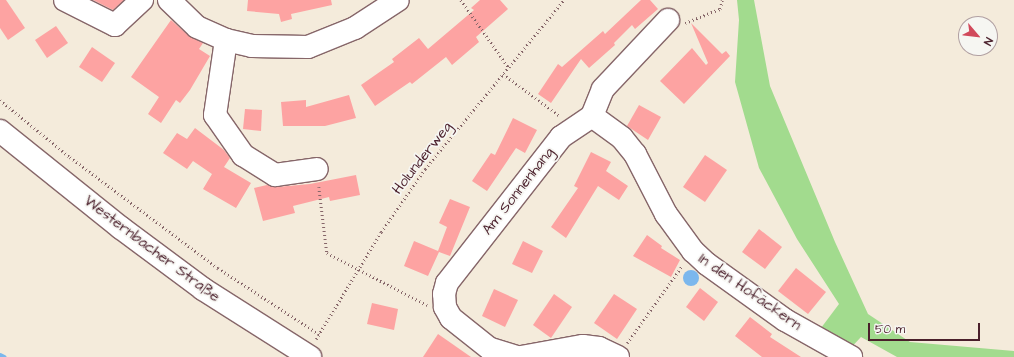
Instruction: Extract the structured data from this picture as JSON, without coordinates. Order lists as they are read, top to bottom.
{
  "streets": {
    "street": ["Am Sonnenhang", "Westernbacher Straße", "In den Hofäckern"],
    "path": ["Holunderweg"]
  },
  "crossings": [
    ["Am Sonnenhang", "In den Hofäckern"]
  ],
  "scale_bar": "50 m",
  "north": "bottom right"
}
